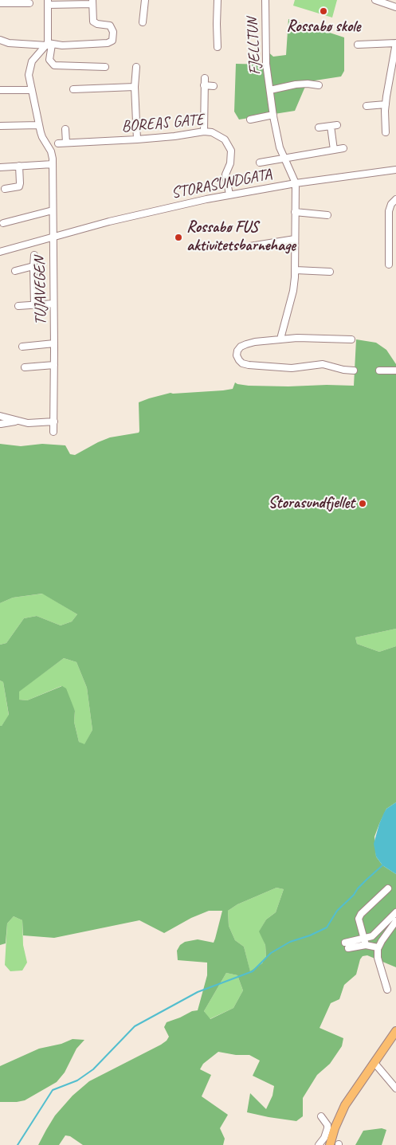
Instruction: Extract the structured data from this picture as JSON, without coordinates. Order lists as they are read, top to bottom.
{
  "streets": {
    "street": [
      "FJELLTUN",
      "BOREAS GATE",
      "STORASUNDGATA",
      "TUJAVEGEN"
    ]
  },
  "crossings": [
    ["FJELLTUN", "STORASUNDGATA"],
    ["BOREAS GATE", "STORASUNDGATA"],
    ["STORASUNDGATA", "TUJAVEGEN"]
  ],
  "places": ["Rossabø skole", "Rossabø FUS aktivitetsbarnehage", "Storasundfjellet"]
}
